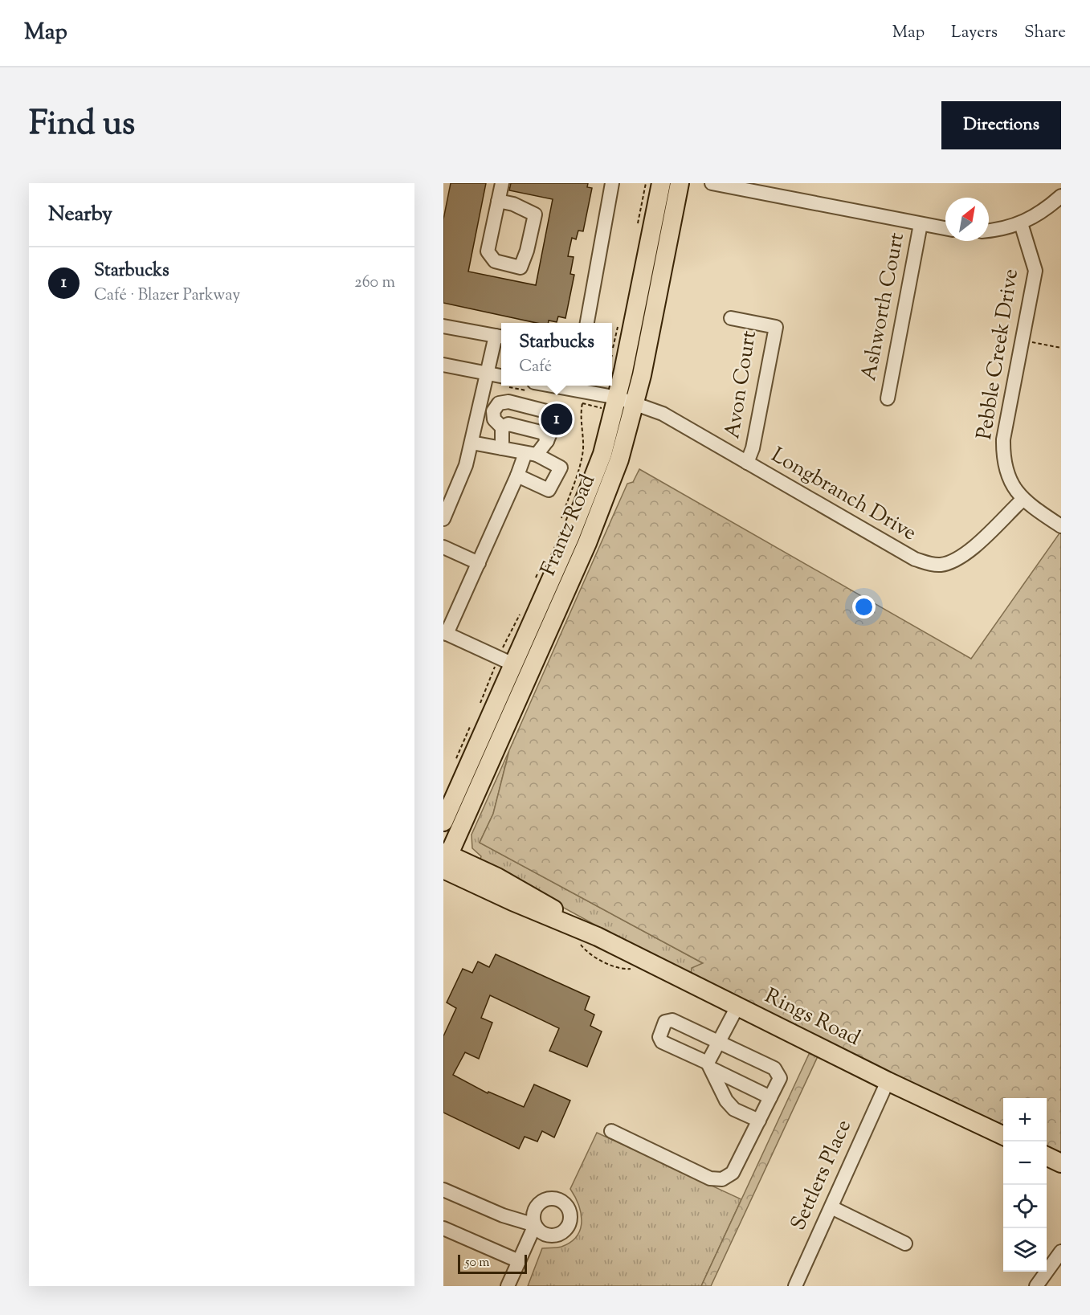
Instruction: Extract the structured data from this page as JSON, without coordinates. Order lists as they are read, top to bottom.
{
  "streets": {
    "main road": ["Frantz Road", "Rings Road"],
    "street": [
      "Ashworth Court",
      "Pebble Creek Drive",
      "Avon Court",
      "Longbranch Drive",
      "Settlers Place"
    ]
  },
  "crossings": [
    ["Pebble Creek Drive", "Longbranch Drive"],
    ["Avon Court", "Longbranch Drive"],
    ["Longbranch Drive", "Frantz Road"],
    ["Frantz Road", "Rings Road"],
    ["Rings Road", "Settlers Place"]
  ],
  "scale_bar": "50 m",
  "north": "top right",
  "page": {
    "header": "Map",
    "nav": ["Map", "Layers", "Share"],
    "title": "Find us",
    "buttons": "Directions",
    "heading": "Nearby",
    "list": [
      {
        "mark": "1",
        "name": "Starbucks",
        "note": "Café · Blazer Parkway",
        "value": "260 m"
      }
    ],
    "popup": ["Starbucks", "Café"],
    "pins": "1",
    "map_buttons": ["+", "−"],
    "scale": "50 m"
  }
}
